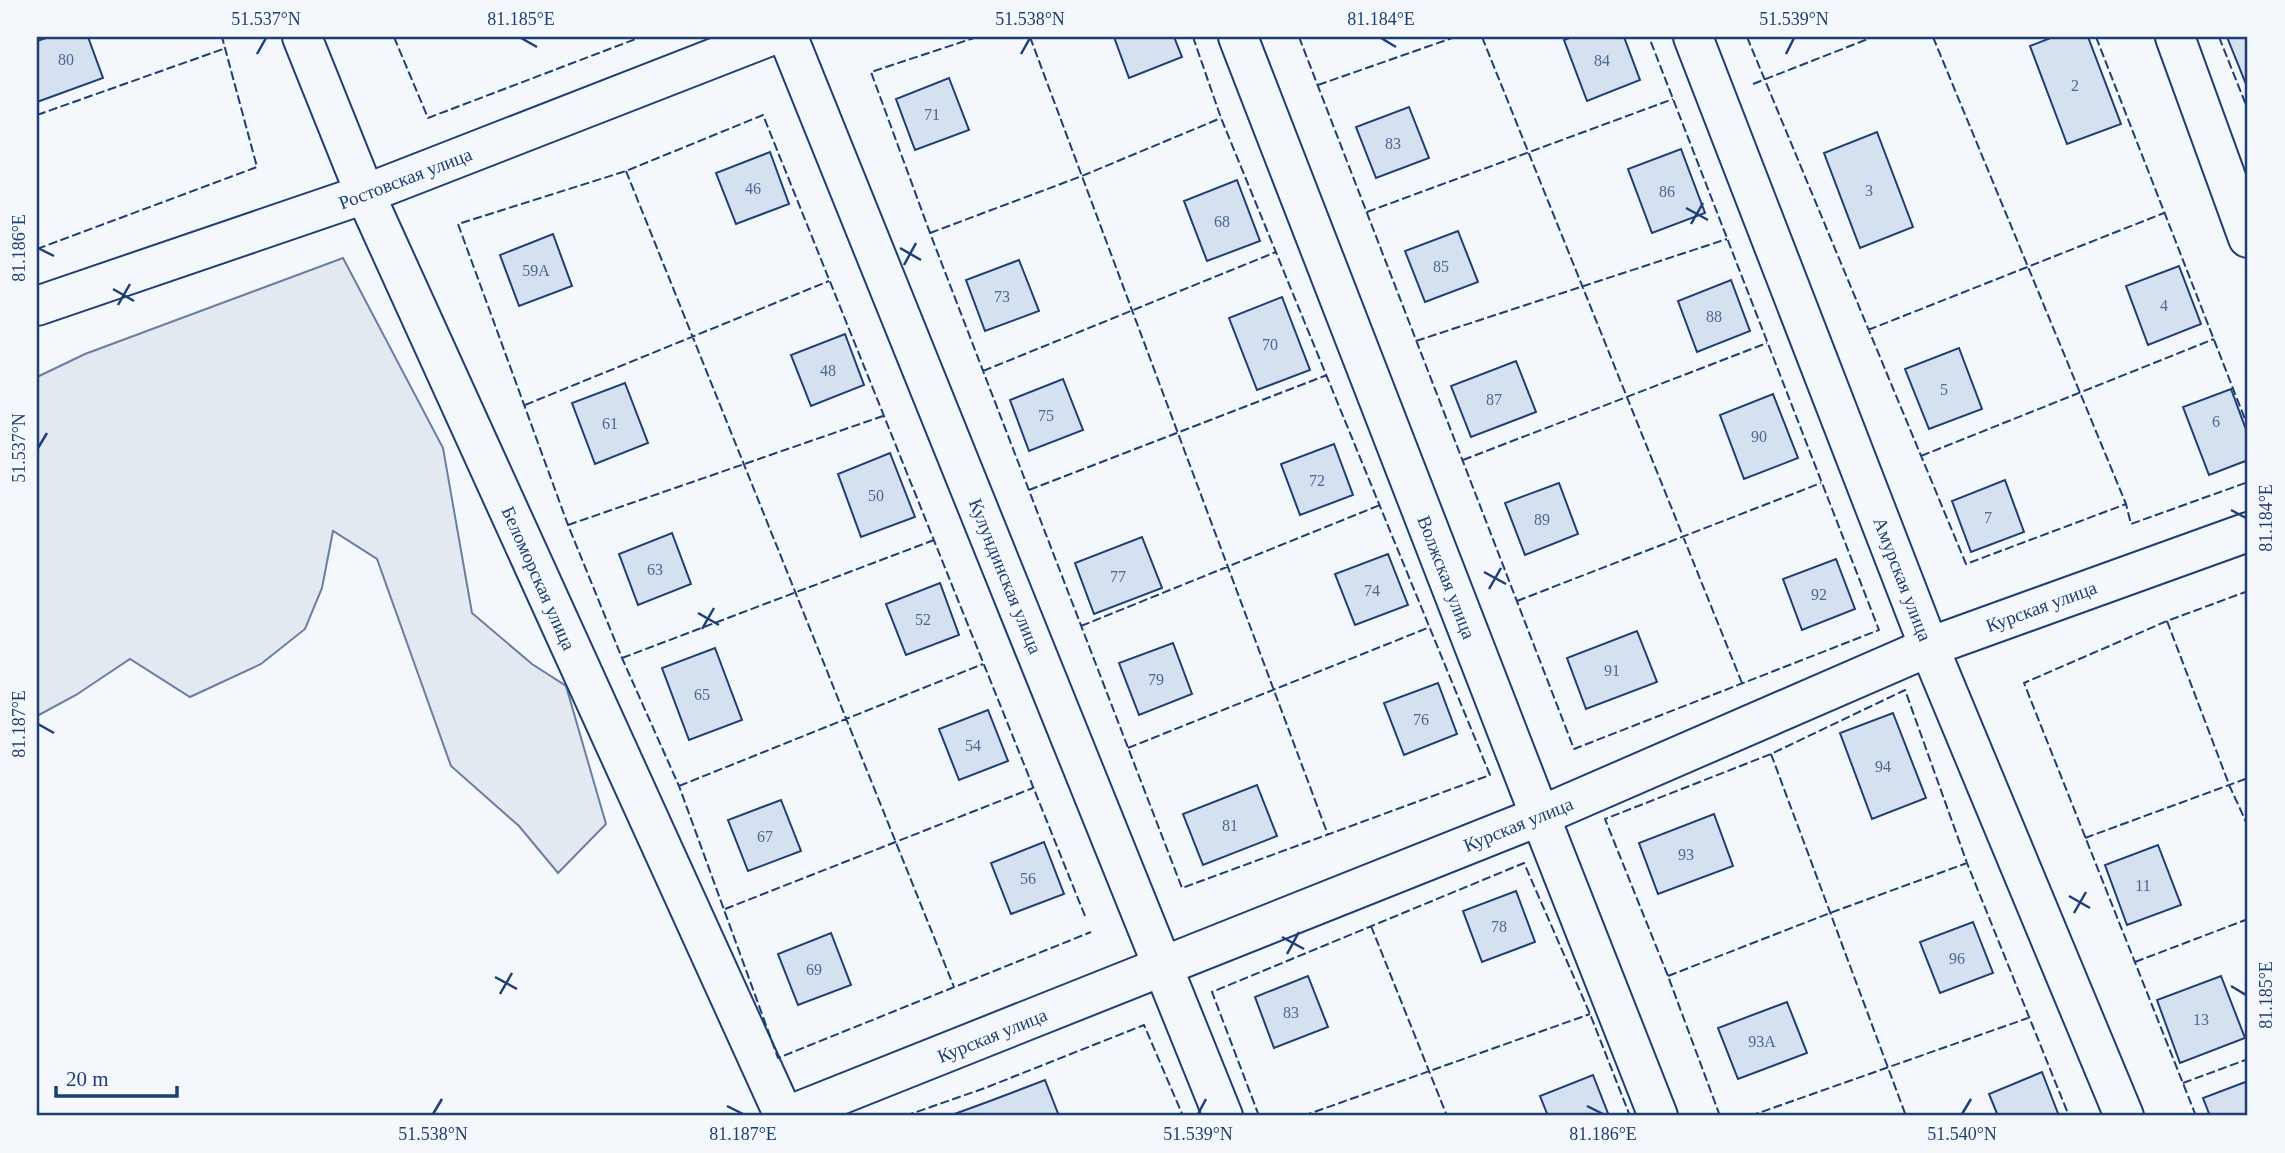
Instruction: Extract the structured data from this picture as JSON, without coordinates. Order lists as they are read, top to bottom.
{
  "streets": {
    "street": [
      "Ростовская улица",
      "Кулундинская улица",
      "Волжская улица",
      "Беломорская улица",
      "Амурская улица",
      "Курская улица"
    ]
  },
  "crossings": [
    ["Ростовская улица", "Беломорская улица"],
    ["Кулундинская улица", "Курская улица"],
    ["Волжская улица", "Курская улица"],
    ["Беломорская улица", "Курская улица"],
    ["Амурская улица", "Курская улица"]
  ],
  "house_numbers": [
    "80",
    "84",
    "2",
    "71",
    "83",
    "46",
    "3",
    "86",
    "68",
    "85",
    "59А",
    "73",
    "4",
    "88",
    "70",
    "48",
    "5",
    "87",
    "75",
    "6",
    "61",
    "90",
    "72",
    "50",
    "7",
    "89",
    "63",
    "77",
    "74",
    "92",
    "52",
    "91",
    "79",
    "65",
    "76",
    "54",
    "94",
    "81",
    "67",
    "93",
    "56",
    "11",
    "78",
    "96",
    "69",
    "83",
    "13",
    "93А"
  ],
  "scale_bar": "20 m",
  "coordinates": [
    "51.537°N",
    "81.185°E",
    "51.538°N",
    "81.184°E",
    "51.539°N",
    "81.186°E",
    "81.187°E",
    "51.540°N"
  ]
}
